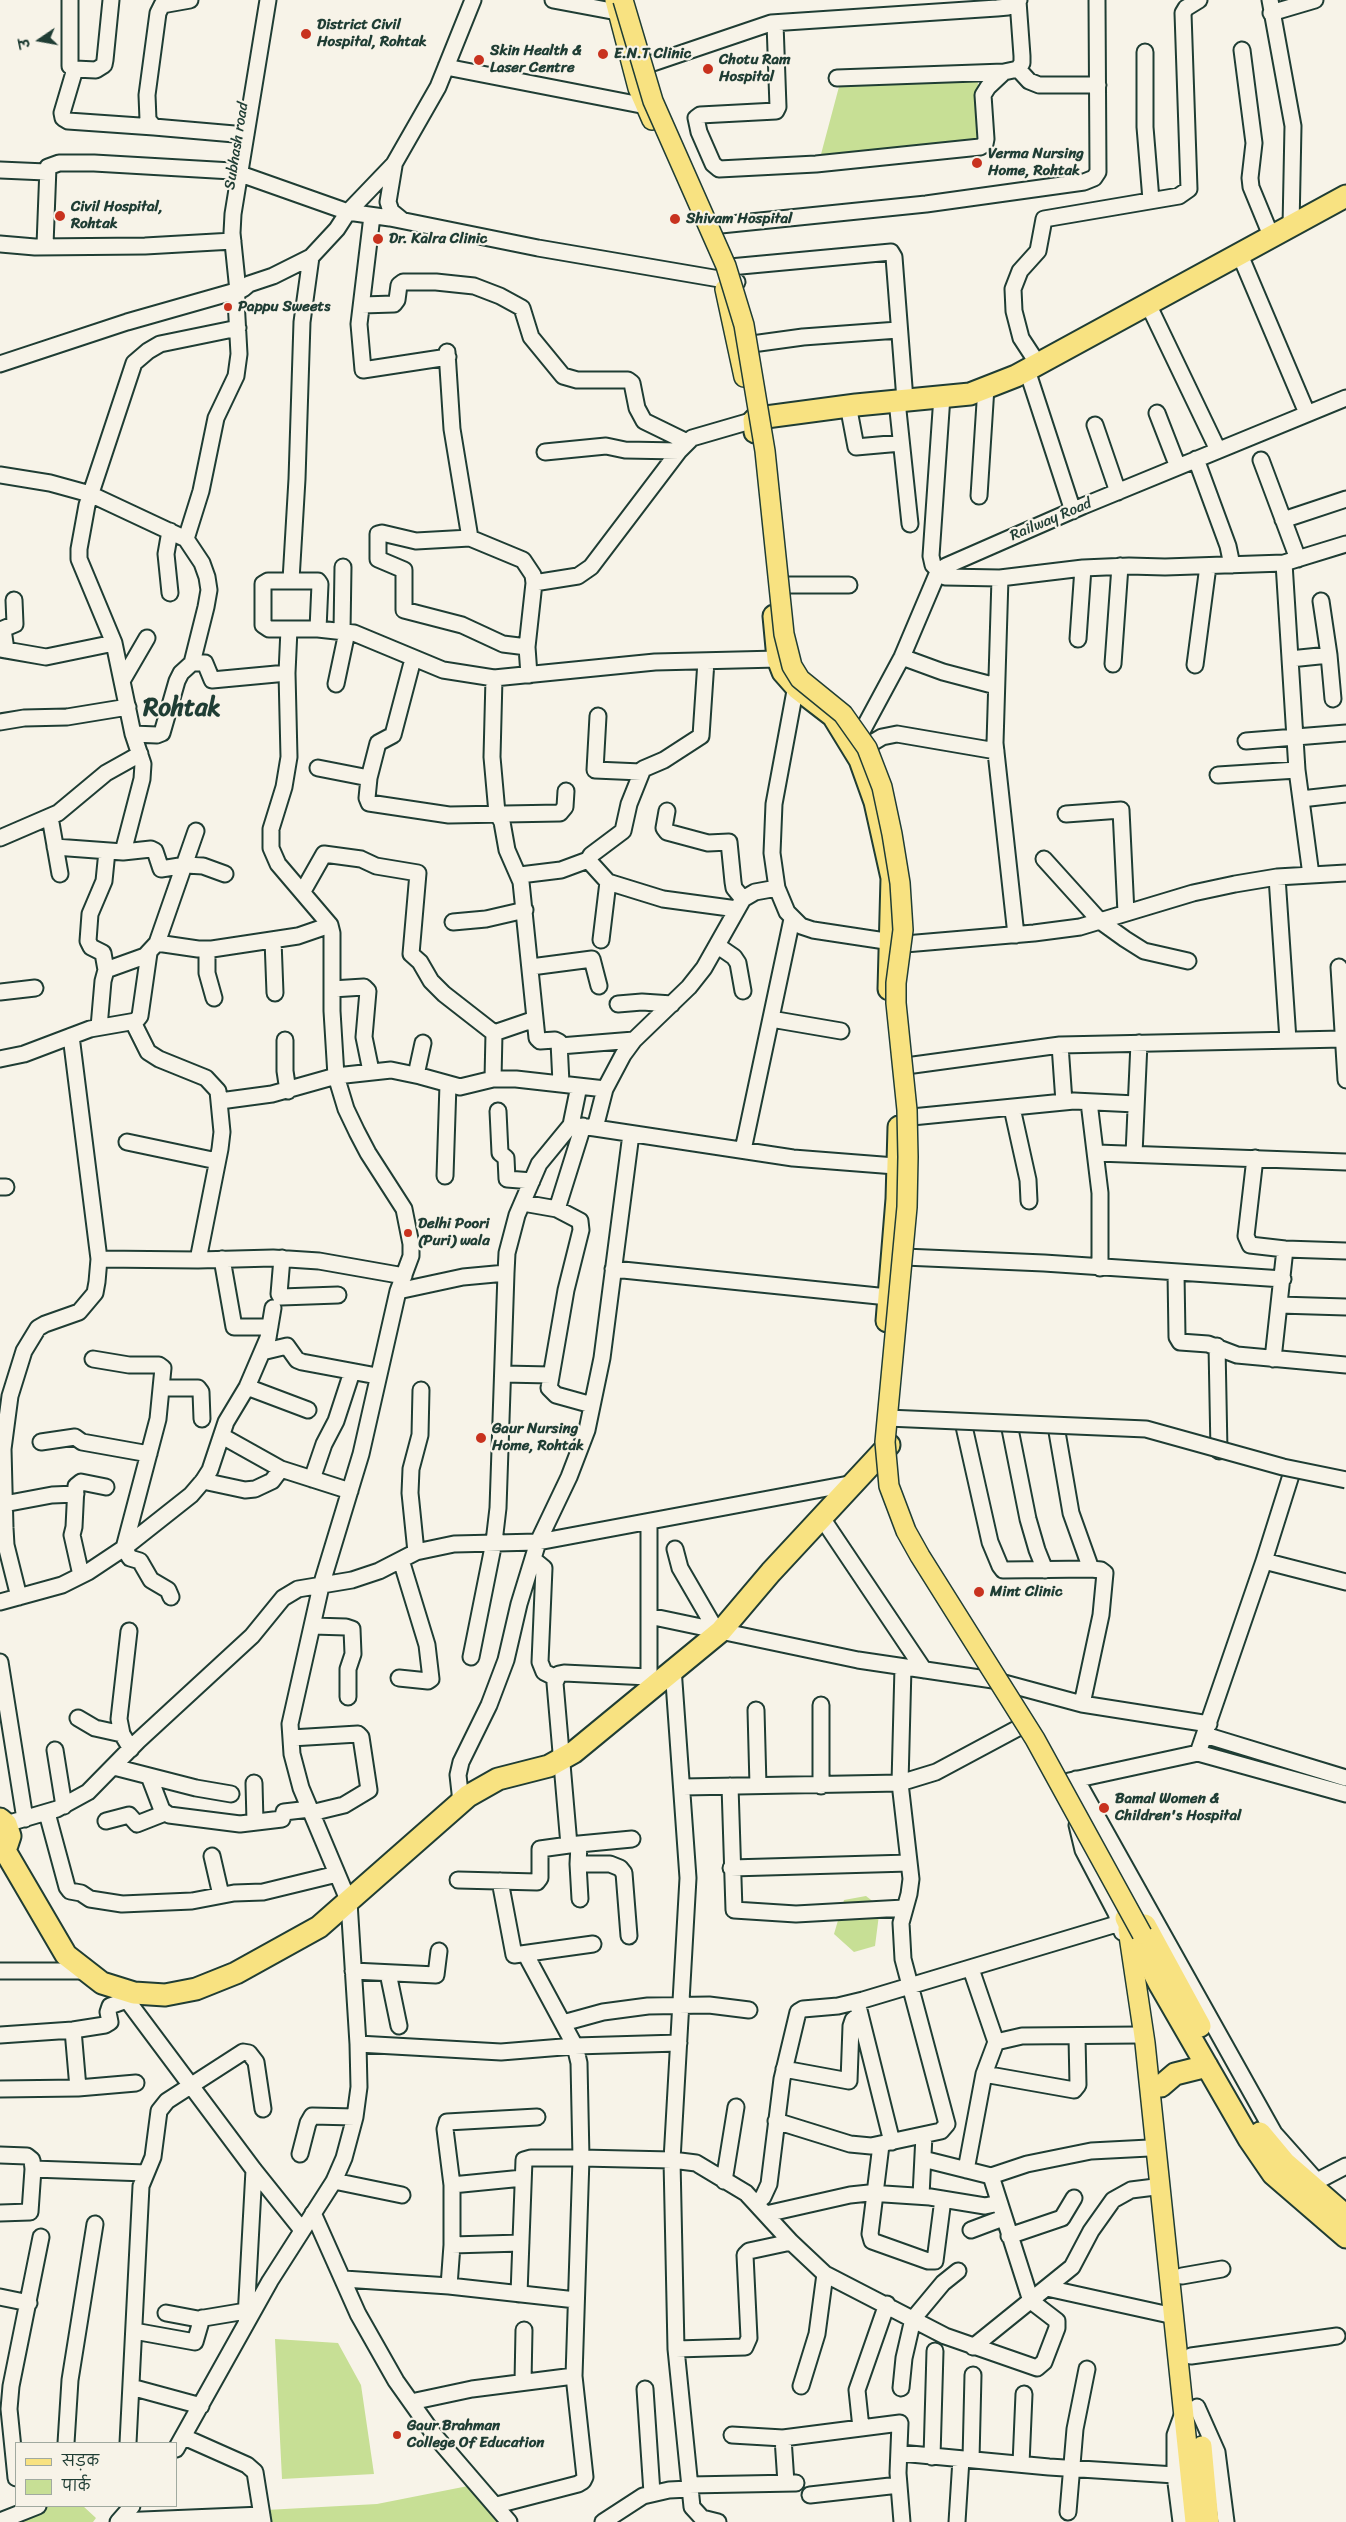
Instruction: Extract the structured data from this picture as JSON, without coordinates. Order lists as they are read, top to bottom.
{
  "streets": {
    "street": ["Subhash road", "Railway Road"]
  },
  "districts": ["Rohtak"],
  "places": [
    "District Civil Hospital, Rohtak",
    "E.N.T Clinic",
    "Skin Health & Laser Centre",
    "Chotu Ram Hospital",
    "Verma Nursing Home, Rohtak",
    "Civil Hospital, Rohtak",
    "Shivam Hospital",
    "Dr. Kalra Clinic",
    "Pappu Sweets",
    "Delhi Poori (Puri) wala",
    "Gaur Nursing Home, Rohtak",
    "Mint Clinic",
    "Bamal Women & Children's Hospital",
    "Gaur Brahman College Of Education"
  ],
  "legend": ["सड़क", "पार्क"],
  "north": "left"
}
